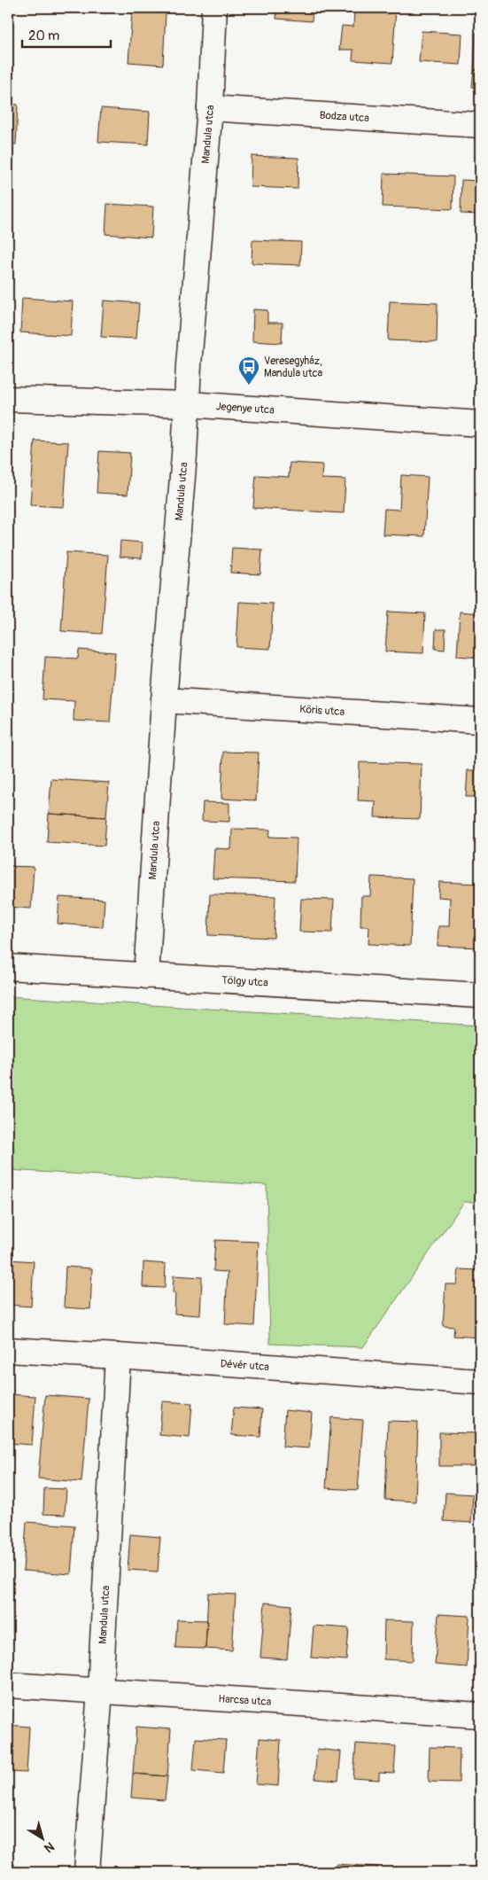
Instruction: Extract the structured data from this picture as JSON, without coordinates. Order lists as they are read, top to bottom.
{
  "streets": {
    "street": [
      "Bodza utca",
      "Mandula utca",
      "Jegenye utca",
      "Kőris utca",
      "Tölgy utca",
      "Dévér utca",
      "Harcsa utca"
    ]
  },
  "crossings": [
    ["Bodza utca", "Mandula utca"],
    ["Mandula utca", "Jegenye utca"],
    ["Mandula utca", "Kőris utca"],
    ["Mandula utca", "Tölgy utca"],
    ["Mandula utca", "Dévér utca"],
    ["Mandula utca", "Harcsa utca"]
  ],
  "places": {
    "bus stop": ["Veresegyház, Mandula utca"]
  },
  "scale_bar": "20 m",
  "north": "bottom right"
}
